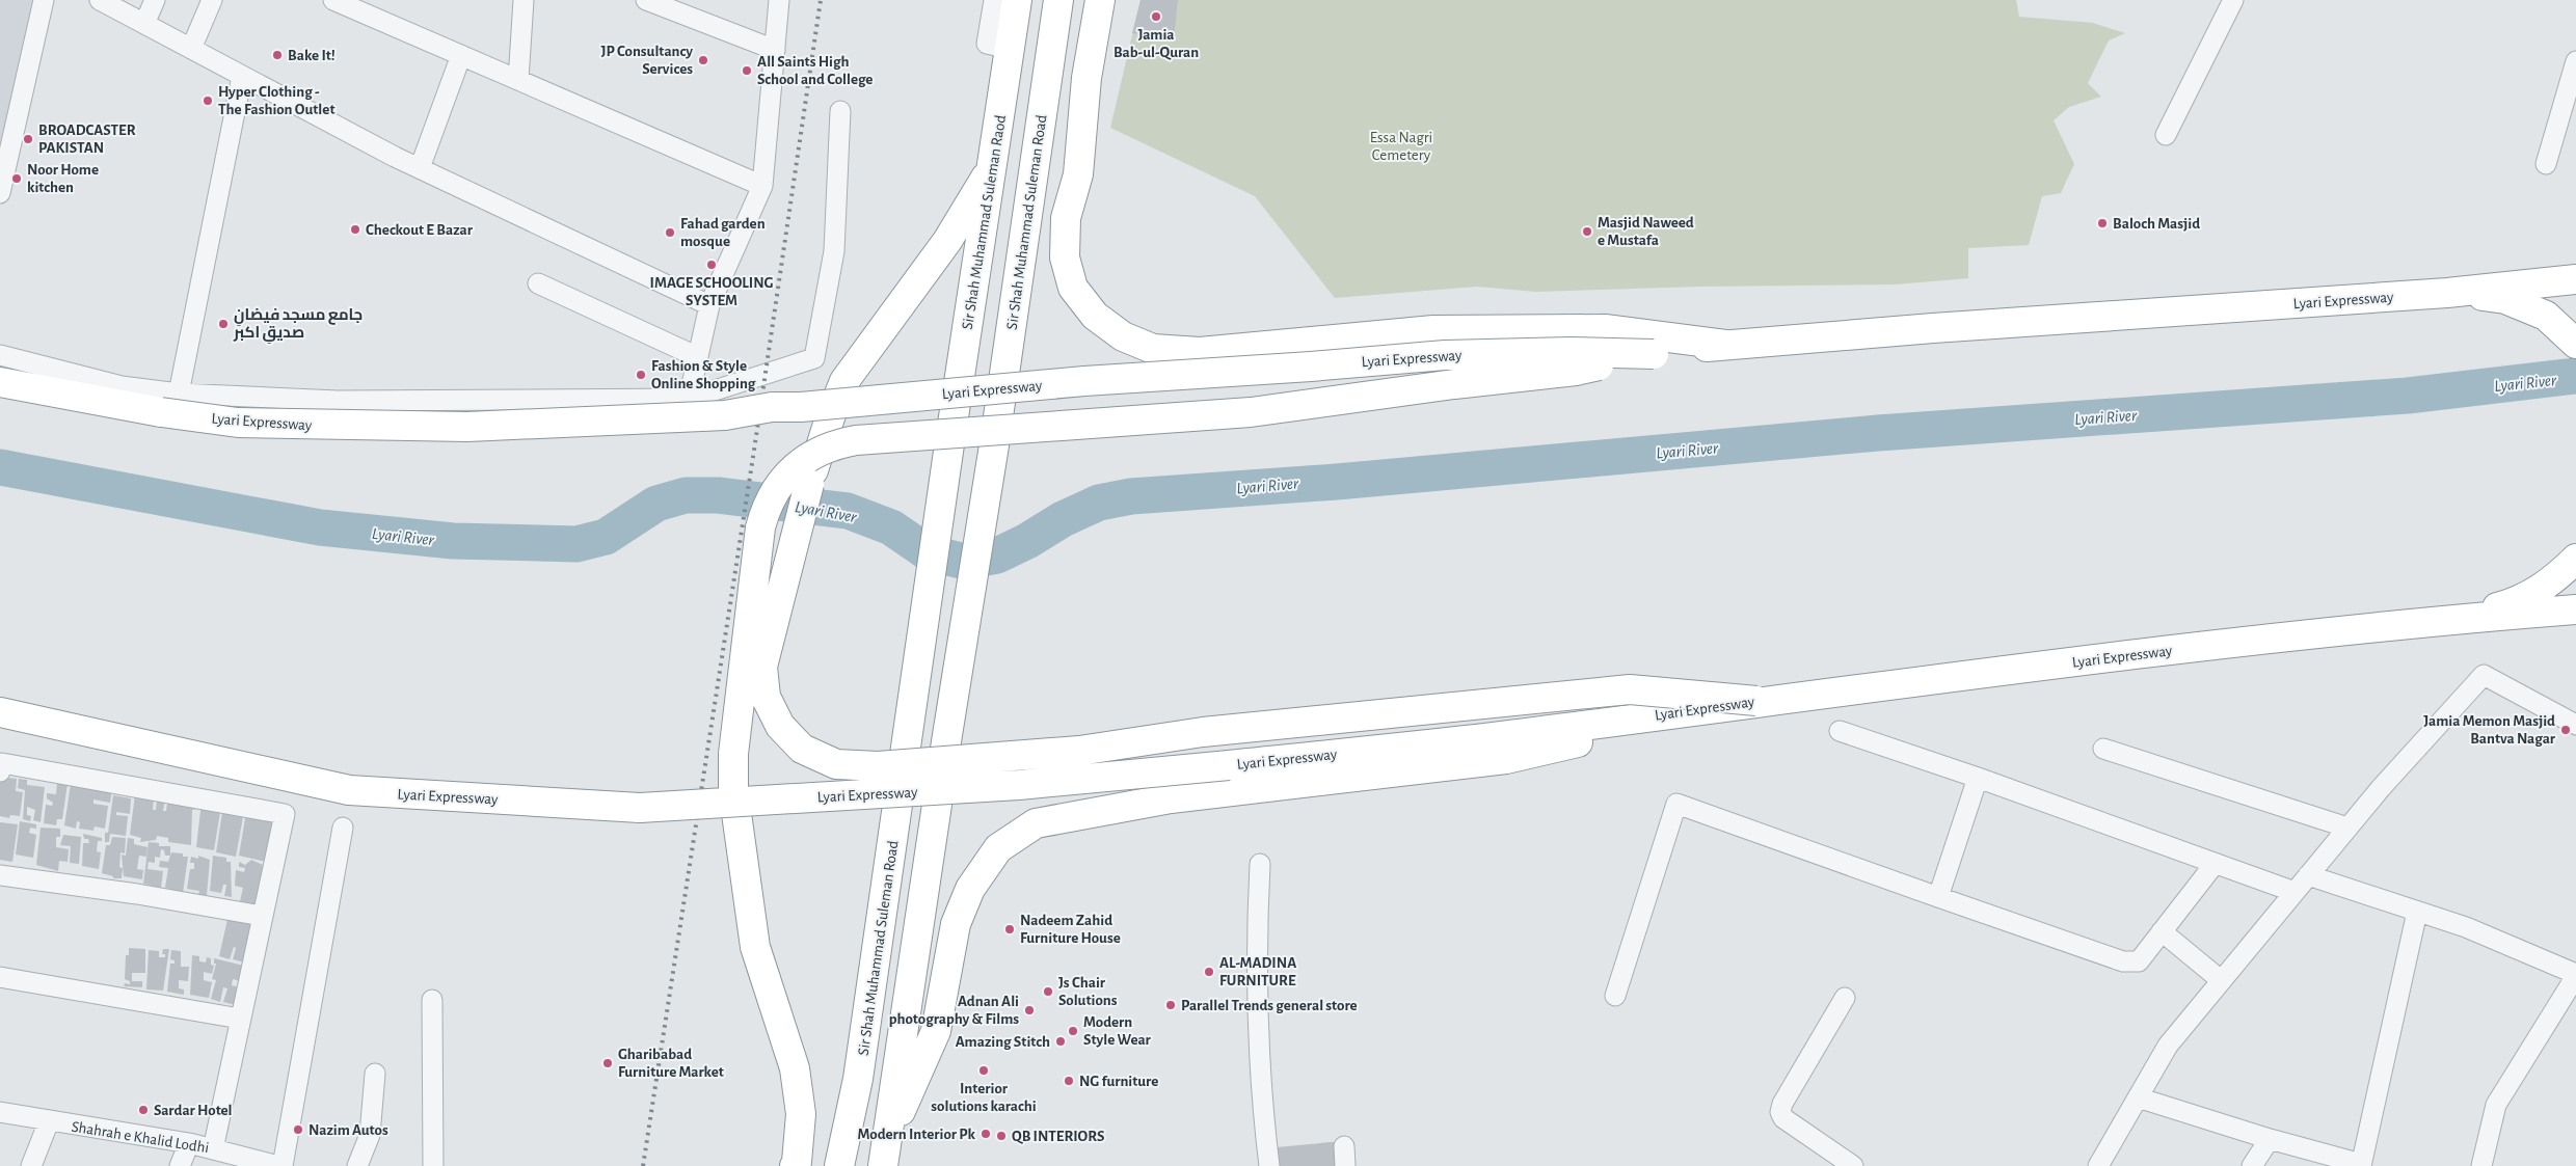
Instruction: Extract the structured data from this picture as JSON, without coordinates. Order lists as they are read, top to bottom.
{
  "streets": {
    "highway": ["Sir Shah Muhammad Suleman Raod", "Sir Shah Muhammad Suleman Road", "Lyari Expressway"],
    "street": ["Shahrah e Khalid Lodhi"]
  },
  "crossings": [
    ["Sir Shah Muhammad Suleman Raod", "Sir Shah Muhammad Suleman Road"]
  ],
  "water": ["Lyari River"],
  "parks": ["Essa Nagri Cemetery"],
  "places": [
    "Jamia Bab-ul-Quran",
    "Bake It!",
    "JP Consultancy Services",
    "All Saints High School and College",
    "Hyper Clothing - The Fashion Outlet",
    "BROADCASTER PAKISTAN",
    "Noor Home kitchen",
    "Baloch Masjid",
    "Checkout E Bazar",
    "Masjid Naweed e Mustafa",
    "Fahad garden mosque",
    "IMAGE SCHOOLING SYSTEM",
    "جامع مسجد فیضانِ صدیقِ اکبر",
    "Fashion & Style Online Shopping",
    "Jamia Memon Masjid Bantva Nagar",
    "Nadeem Zahid Furniture House",
    "AL-MADINA FURNITURE",
    "Js Chair Solutions",
    "Parallel Trends general store",
    "Adnan Ali photography & Films",
    "Modern Style Wear",
    "Amazing Stitch",
    "Gharibabad Furniture Market",
    "Interior solutions karachi",
    "NG furniture",
    "Sardar Hotel",
    "Nazim Autos",
    "Modern Interior Pk",
    "QB INTERIORS"
  ]
}
